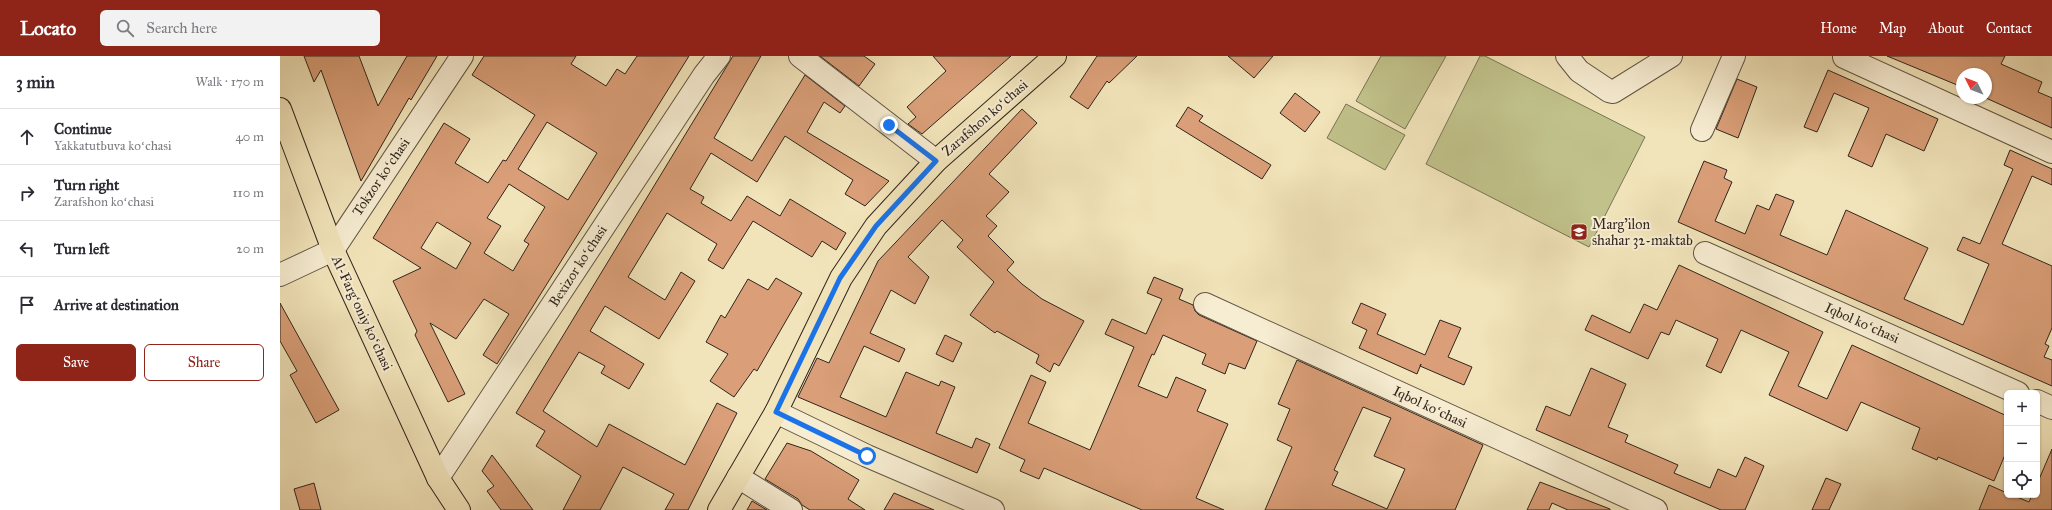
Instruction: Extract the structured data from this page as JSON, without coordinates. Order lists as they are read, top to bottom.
{
  "streets": {
    "main road": ["Zarafshon koʻchasi", "Al-Fargʻoniy koʻchasi"],
    "street": ["Tokzor koʻchasi", "Bexizor koʻchasi", "Iqbol koʻchasi"]
  },
  "crossings": [
    ["Tokzor koʻchasi", "Al-Fargʻoniy koʻchasi"],
    ["Bexizor koʻchasi", "Al-Fargʻoniy koʻchasi"]
  ],
  "places": {
    "school or university": ["Marg'ilon shahar 32-maktab"]
  },
  "north": "top left",
  "page": {
    "header": "Locato",
    "search": "Search here",
    "nav": [
      "Home",
      "Map",
      "About",
      "Contact"
    ],
    "heading": ["3 min", "Walk · 170 m"],
    "list": [
      ["Continue", "Yakkatutbuva koʻchasi", "40 m"],
      ["Turn right", "Zarafshon koʻchasi", "110 m"],
      ["Turn left", "20 m"],
      "Arrive at destination"
    ],
    "buttons": ["Save", "Share"],
    "map_buttons": ["+", "−"]
  }
}
